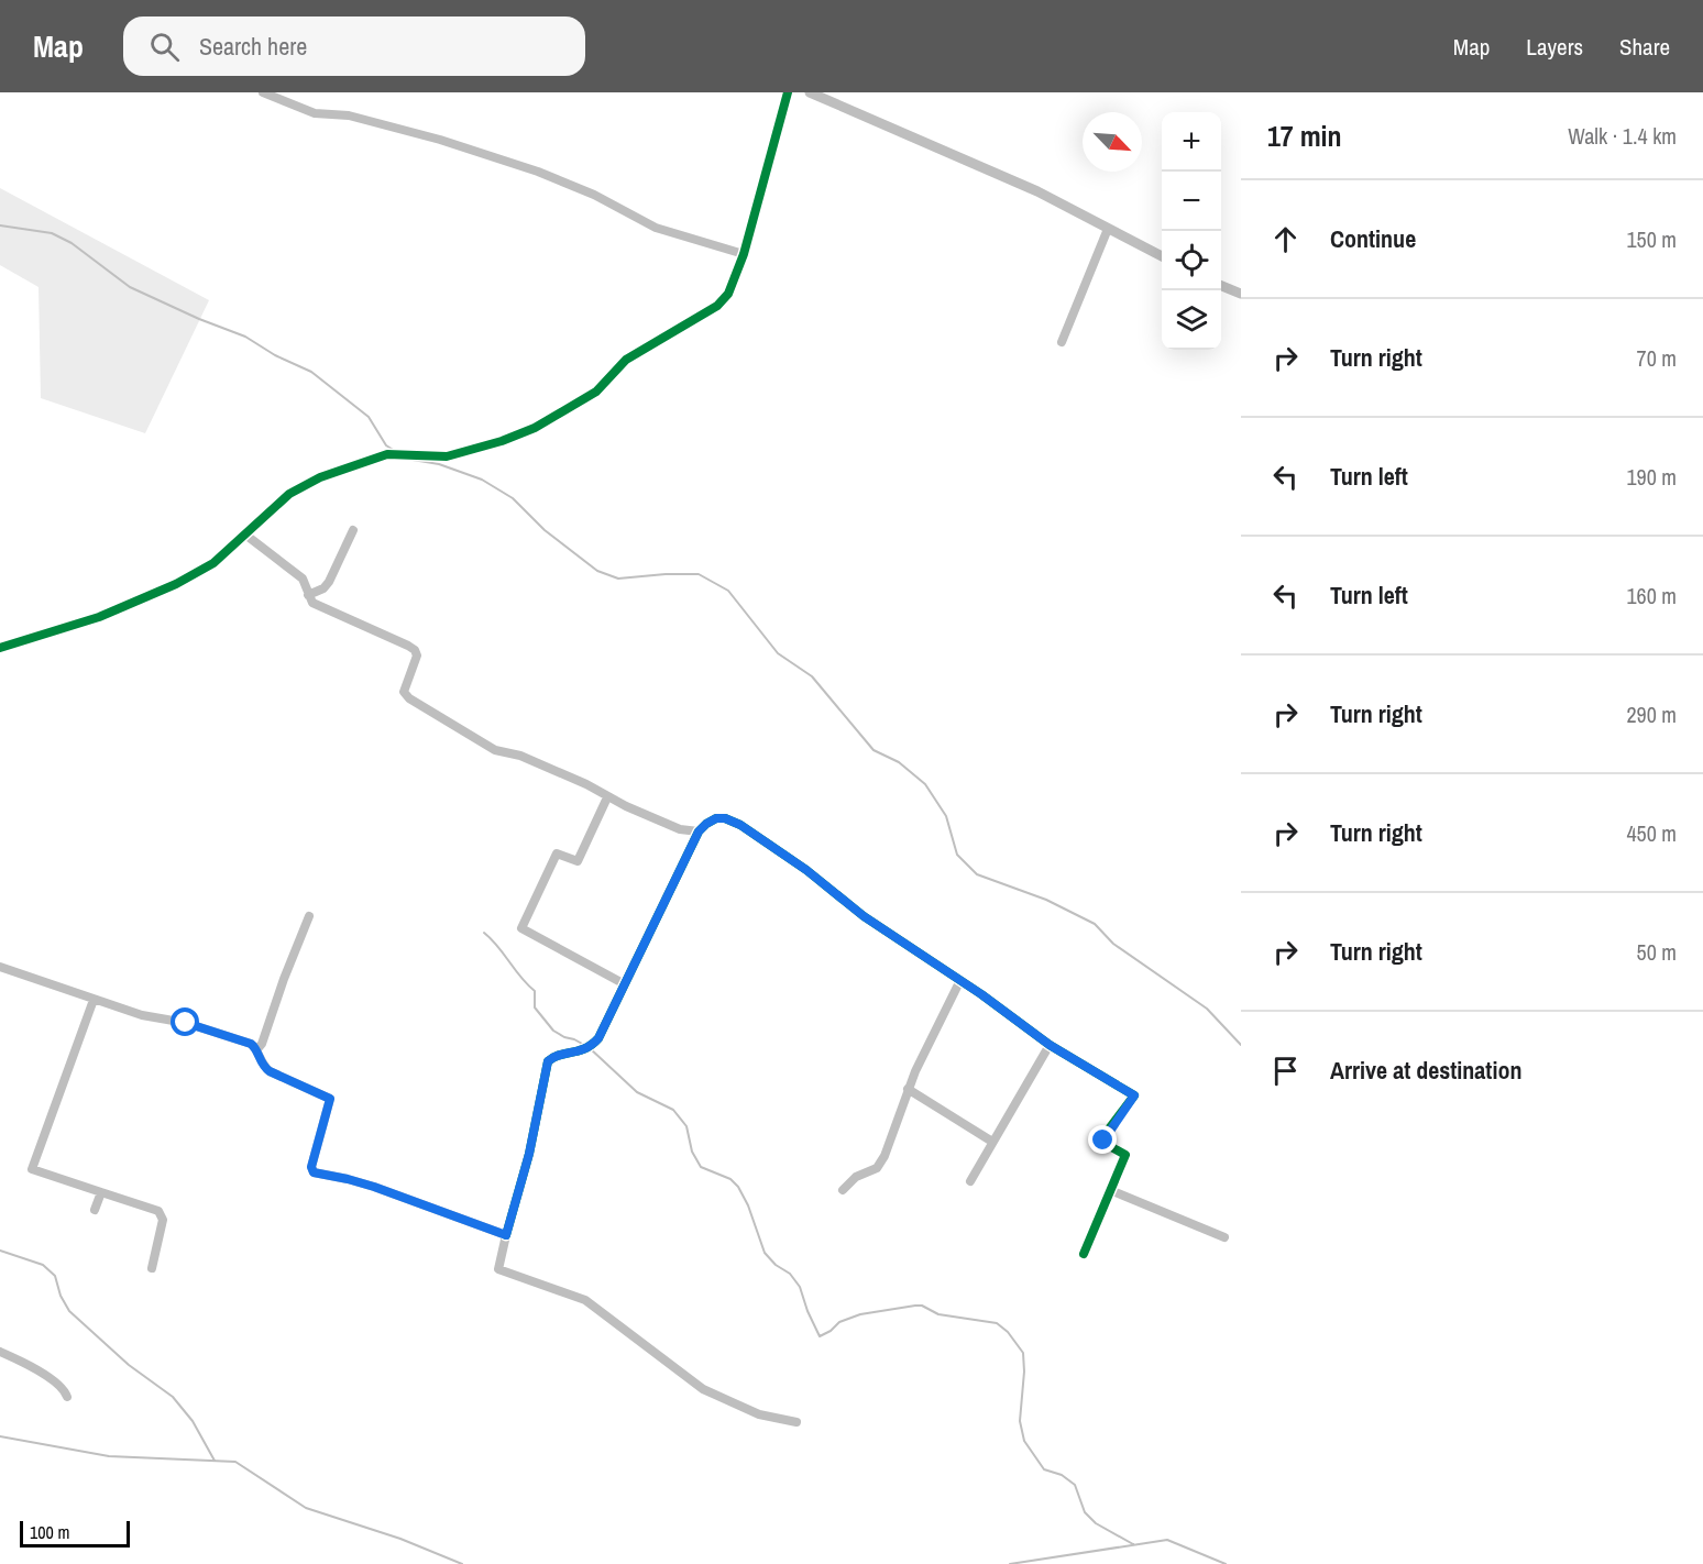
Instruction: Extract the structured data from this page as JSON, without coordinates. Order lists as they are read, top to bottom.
{
  "scale_bar": "100 m",
  "north": "bottom right",
  "page": {
    "header": "Map",
    "search": "Search here",
    "nav": ["Map", "Layers", "Share"],
    "heading": ["17 min", "Walk · 1.4 km"],
    "map_buttons": ["+", "−"],
    "list": [
      ["Continue", "150 m"],
      ["Turn right", "70 m"],
      ["Turn left", "190 m"],
      ["Turn left", "160 m"],
      ["Turn right", "290 m"],
      ["Turn right", "450 m"],
      ["Turn right", "50 m"],
      "Arrive at destination"
    ],
    "scale": "100 m"
  }
}
